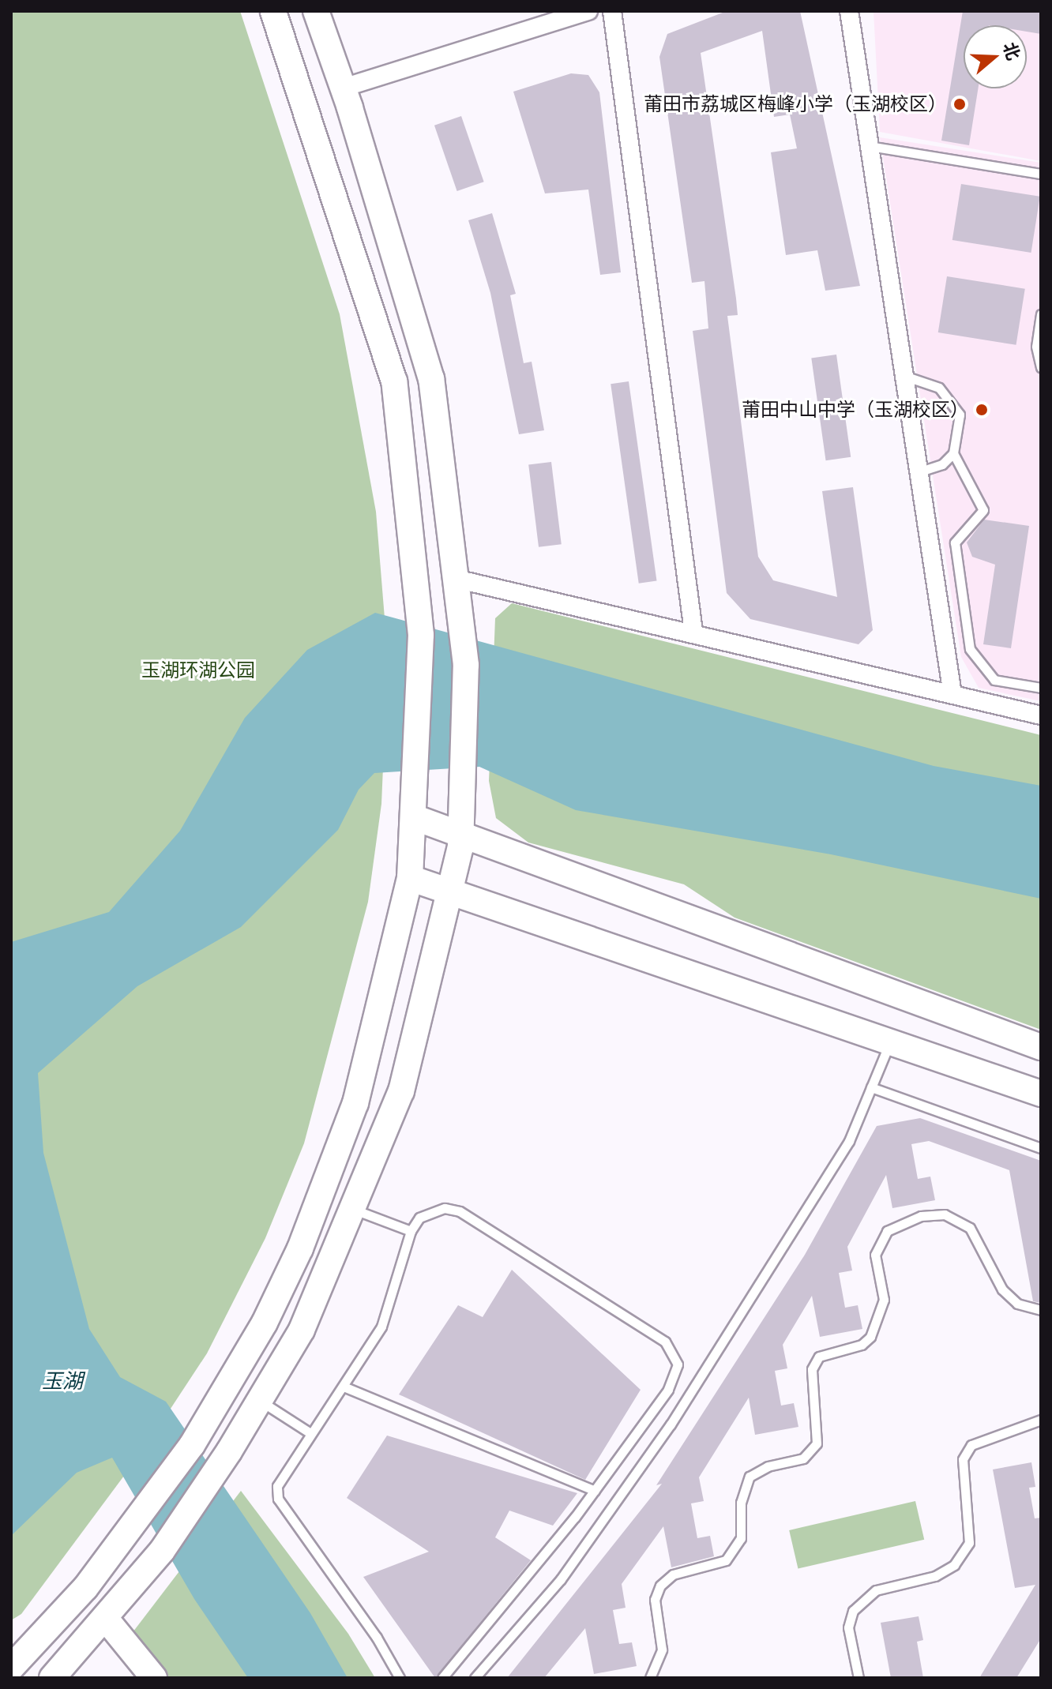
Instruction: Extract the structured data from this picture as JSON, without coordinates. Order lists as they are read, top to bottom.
{
  "water": ["玉湖"],
  "parks": ["玉湖环湖公园"],
  "places": ["莆田市荔城区梅峰小学（玉湖校区）", "莆田中山中学（玉湖校区）"],
  "north": "right"
}
